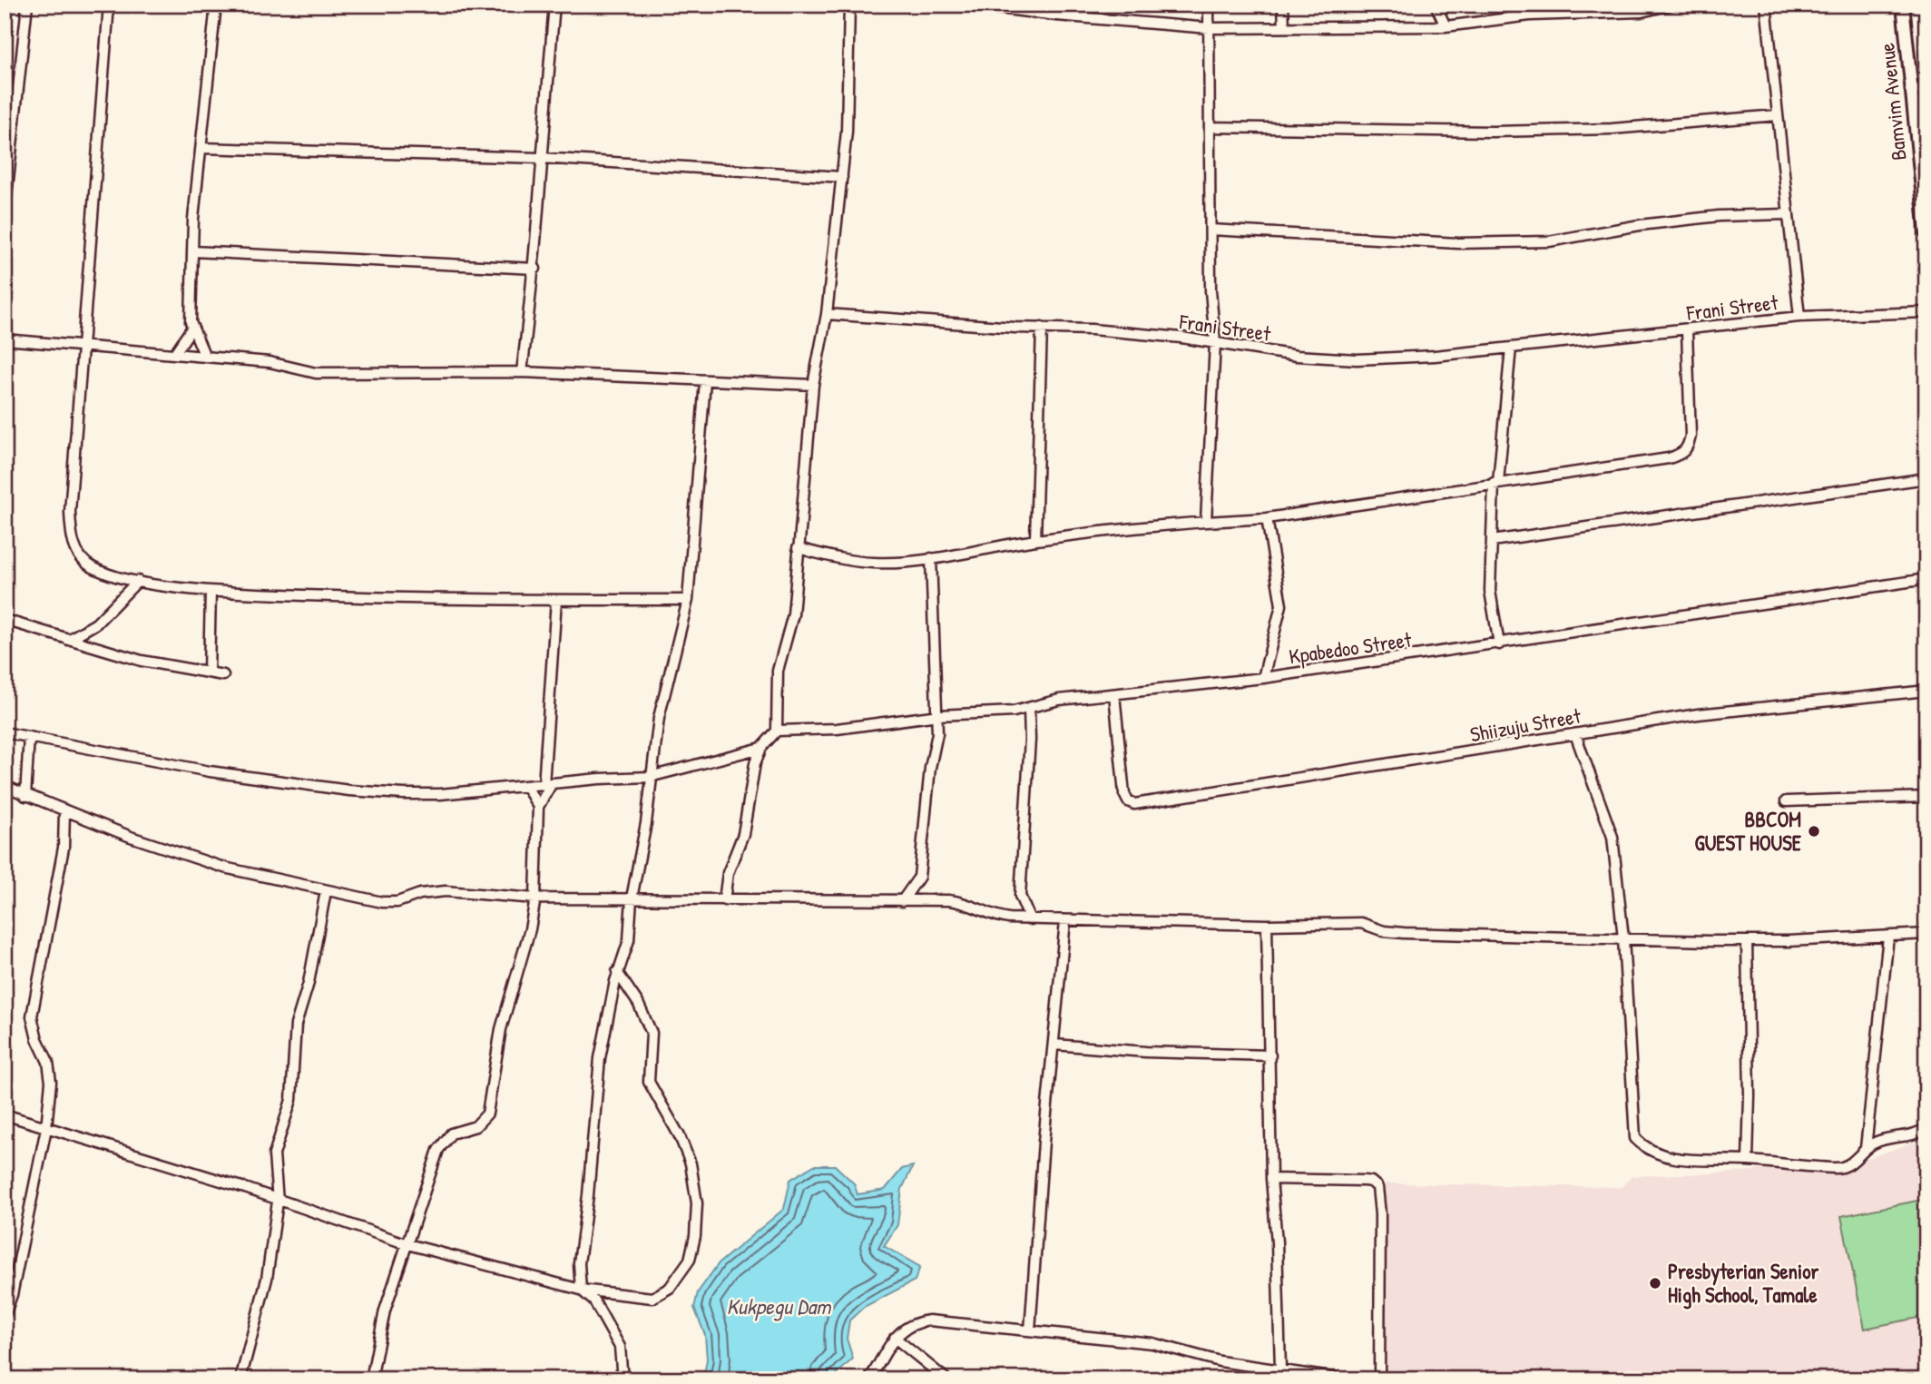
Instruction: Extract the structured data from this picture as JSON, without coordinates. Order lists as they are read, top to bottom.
{
  "streets": {
    "street": [
      "Bamvim Avenue",
      "Frani Street",
      "Kpabedoo Street",
      "Shiizuju Street"
    ]
  },
  "crossings": [
    ["Kpabedoo Street", "Shiizuju Street"]
  ],
  "water": ["Kukpegu Dam"],
  "places": ["BBCOM GUEST HOUSE", "Presbyterian Senior High School, Tamale"]
}
